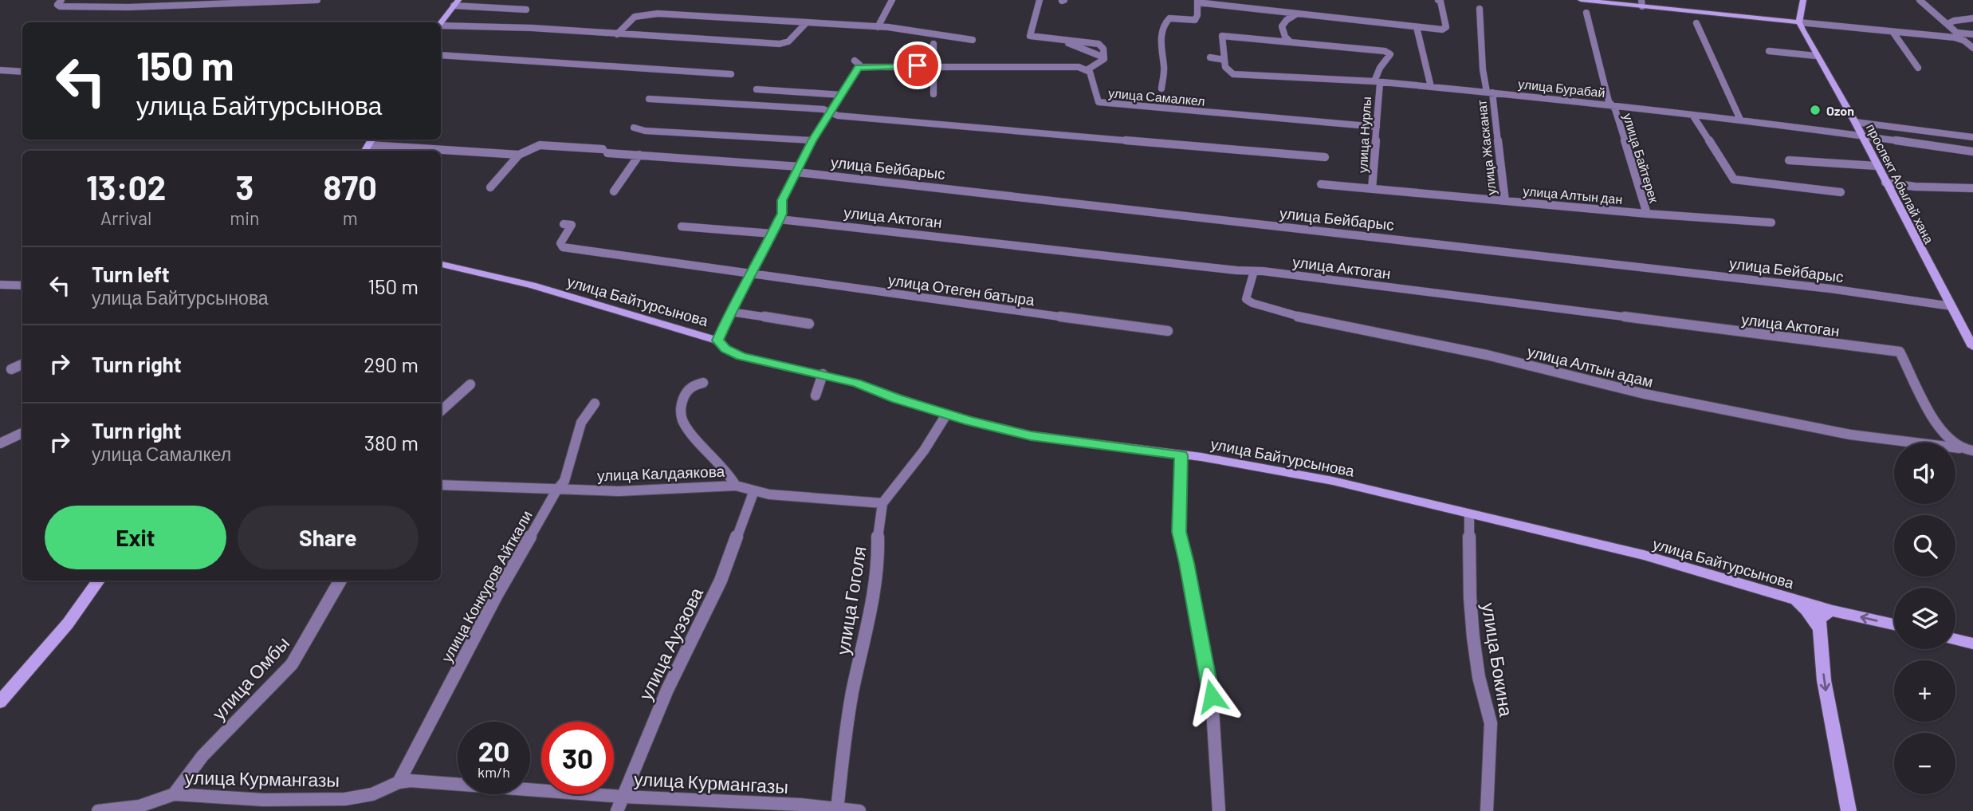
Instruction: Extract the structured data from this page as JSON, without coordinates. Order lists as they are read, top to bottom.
{
  "streets": {
    "street": [
      "улица Бурабай",
      "улица Самалкел",
      "улица Нурлы",
      "улица Жасканат",
      "улица Байтерек",
      "улица Бейбарыс",
      "проспект Абылай хана",
      "улица Алтын дан",
      "улица Актоган",
      "улица Отеген батыра",
      "улица Байтурсынова",
      "улица Алтын адам",
      "улица Калдаякова",
      "улица Конкуров Айткали",
      "улица Гоголя",
      "улица Ауэзова",
      "улица Бокина",
      "улица Омбы",
      "улица Курмангазы"
    ]
  },
  "crossings": [
    ["улица Бурабай", "улица Нурлы"],
    ["улица Бурабай", "улица Жасканат"],
    ["улица Бурабай", "улица Байтерек"],
    ["улица Бурабай", "проспект Абылай хана"],
    ["улица Самалкел", "улица Нурлы"],
    ["улица Нурлы", "улица Алтын дан"],
    ["улица Жасканат", "улица Алтын дан"],
    ["улица Байтерек", "улица Алтын дан"],
    ["улица Актоган", "улица Алтын адам"],
    ["улица Байтурсынова", "улица Гоголя"],
    ["улица Байтурсынова", "улица Бокина"],
    ["улица Калдаякова", "улица Конкуров Айткали"],
    ["улица Калдаякова", "улица Гоголя"],
    ["улица Калдаякова", "улица Ауэзова"],
    ["улица Конкуров Айткали", "улица Курмангазы"],
    ["улица Гоголя", "улица Курмангазы"],
    ["улица Ауэзова", "улица Курмангазы"],
    ["улица Омбы", "улица Курмангазы"]
  ],
  "places": ["Ozon"],
  "page": {
    "turn": ["150 m", "улица Байтурсынова"],
    "eta": [
      "13:02",
      "Arrival",
      "3",
      "min",
      "870",
      "m"
    ],
    "list": [
      {
        "name": "Turn left",
        "note": "улица Байтурсынова",
        "value": "150 m"
      },
      {
        "name": "Turn right",
        "value": "290 m"
      },
      {
        "name": "Turn right",
        "note": "улица Самалкел",
        "value": "380 m"
      }
    ],
    "map_buttons": ["+", "−"],
    "buttons": ["Exit", "Share"],
    "speed": "20 km/h",
    "limit": "30"
  }
}
